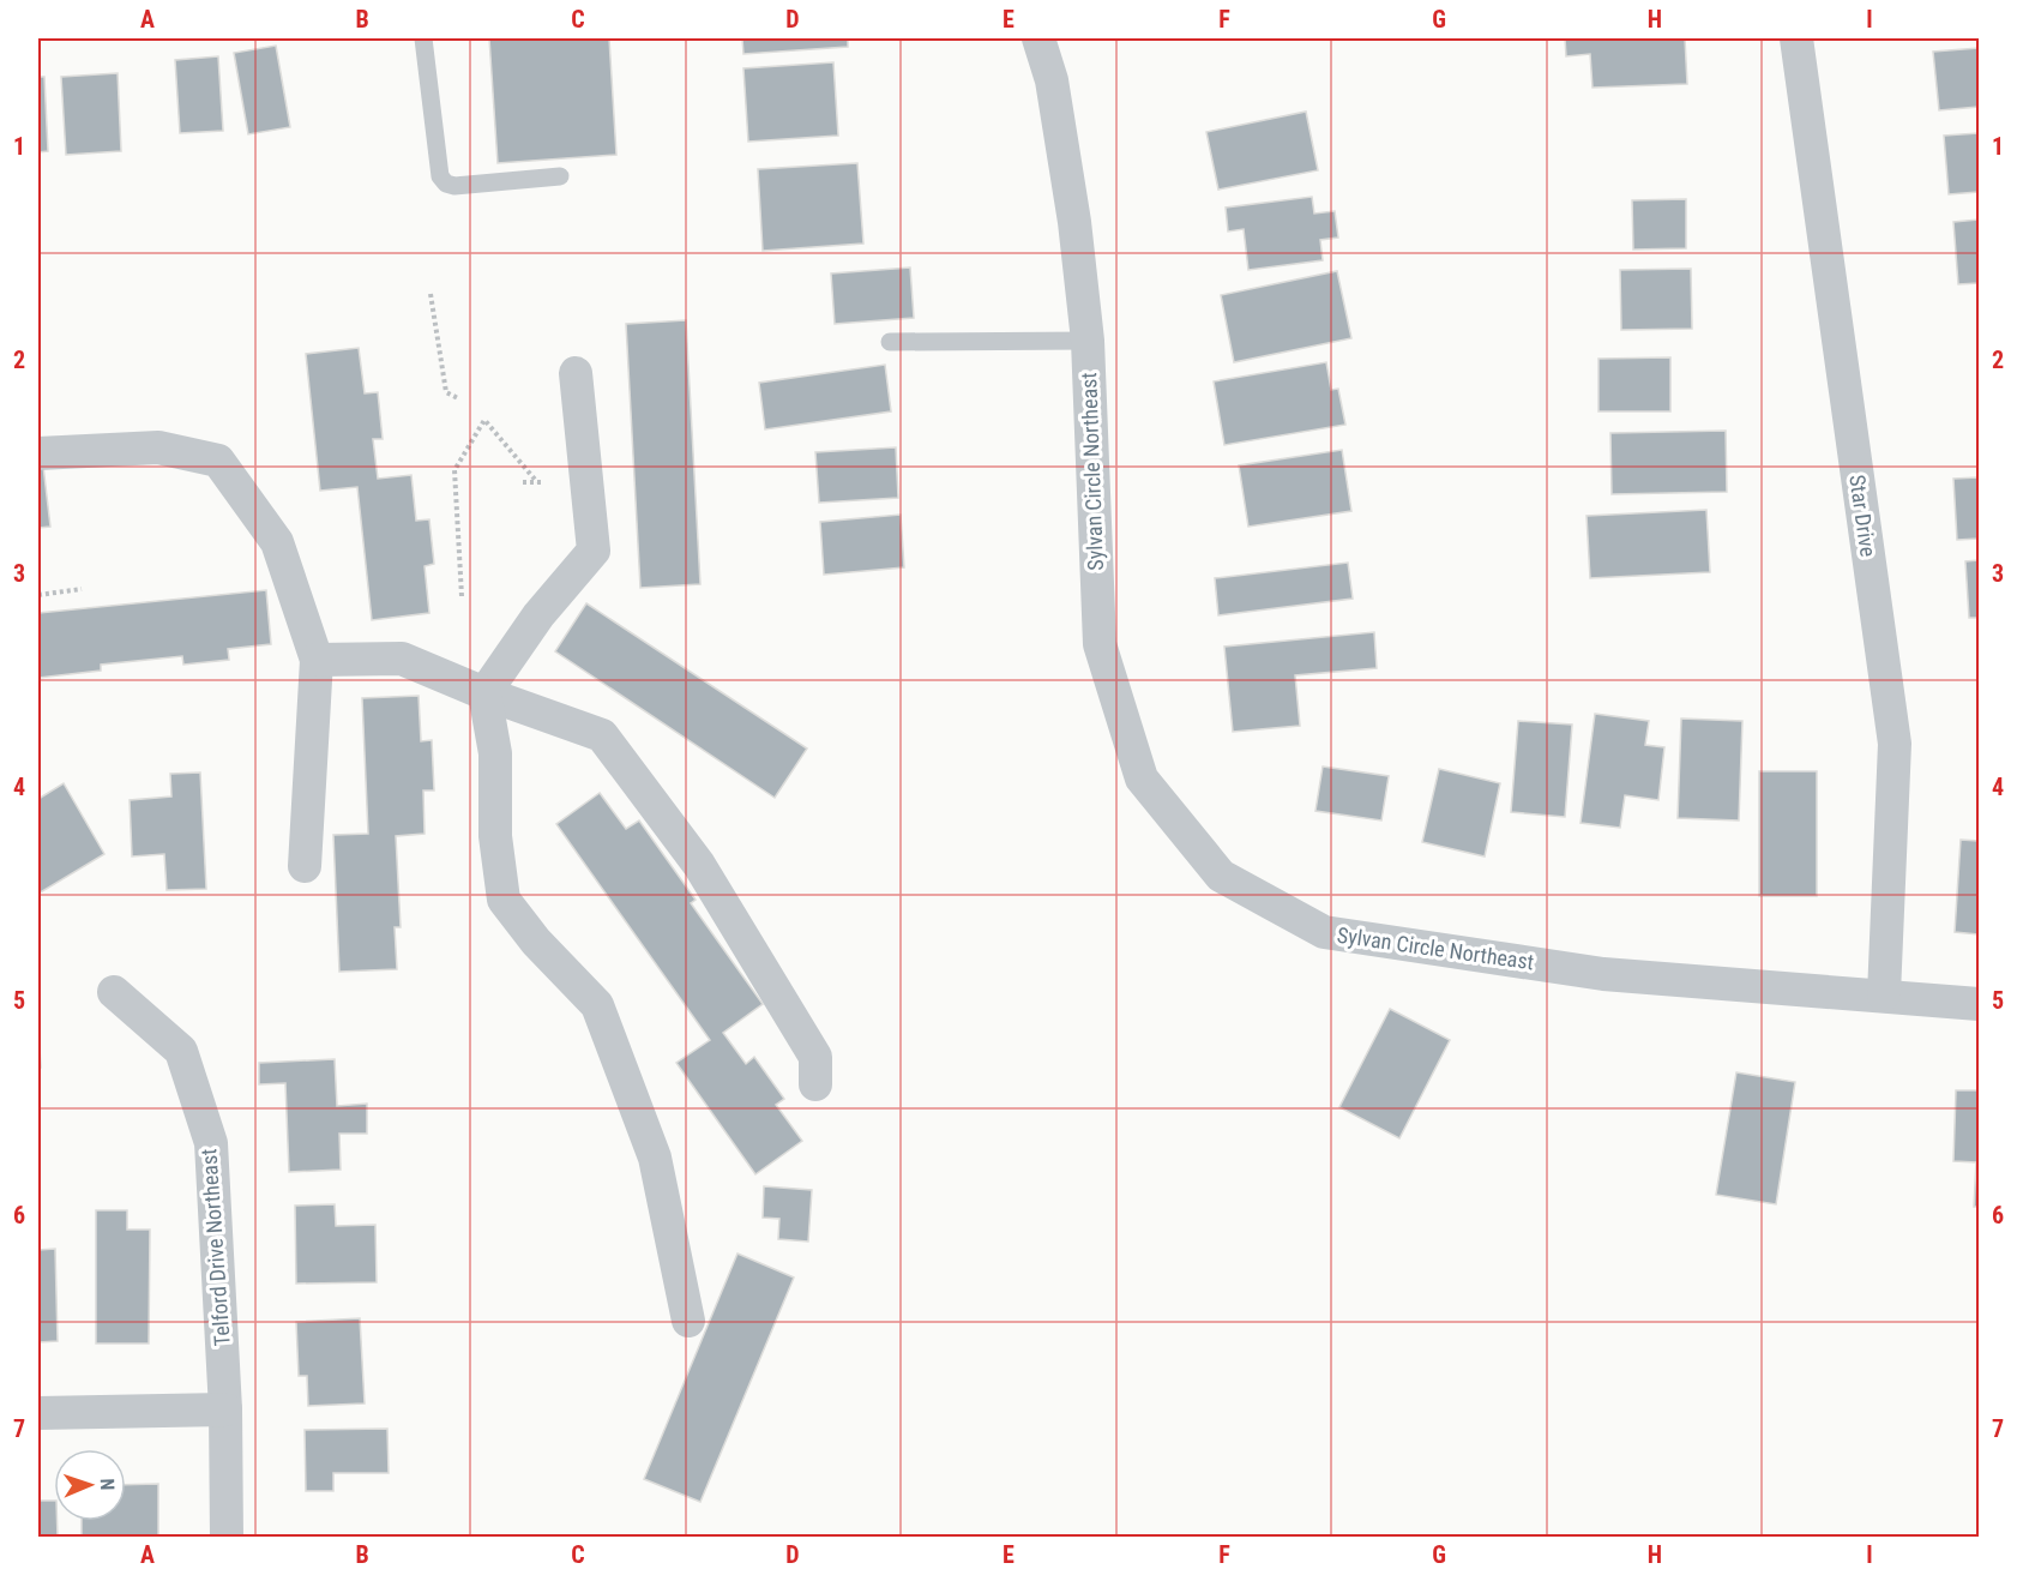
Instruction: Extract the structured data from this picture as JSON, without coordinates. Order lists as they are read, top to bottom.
{
  "streets": {
    "street": ["Sylvan Circle Northeast", "Star Drive", "Telford Drive Northeast"]
  },
  "crossings": [
    ["Sylvan Circle Northeast", "Star Drive"]
  ],
  "north": "right",
  "grid": {
    "columns": [
      "A",
      "B",
      "C",
      "D",
      "E",
      "F",
      "G",
      "H",
      "I"
    ],
    "rows": [
      "1",
      "2",
      "3",
      "4",
      "5",
      "6",
      "7"
    ]
  }
}
